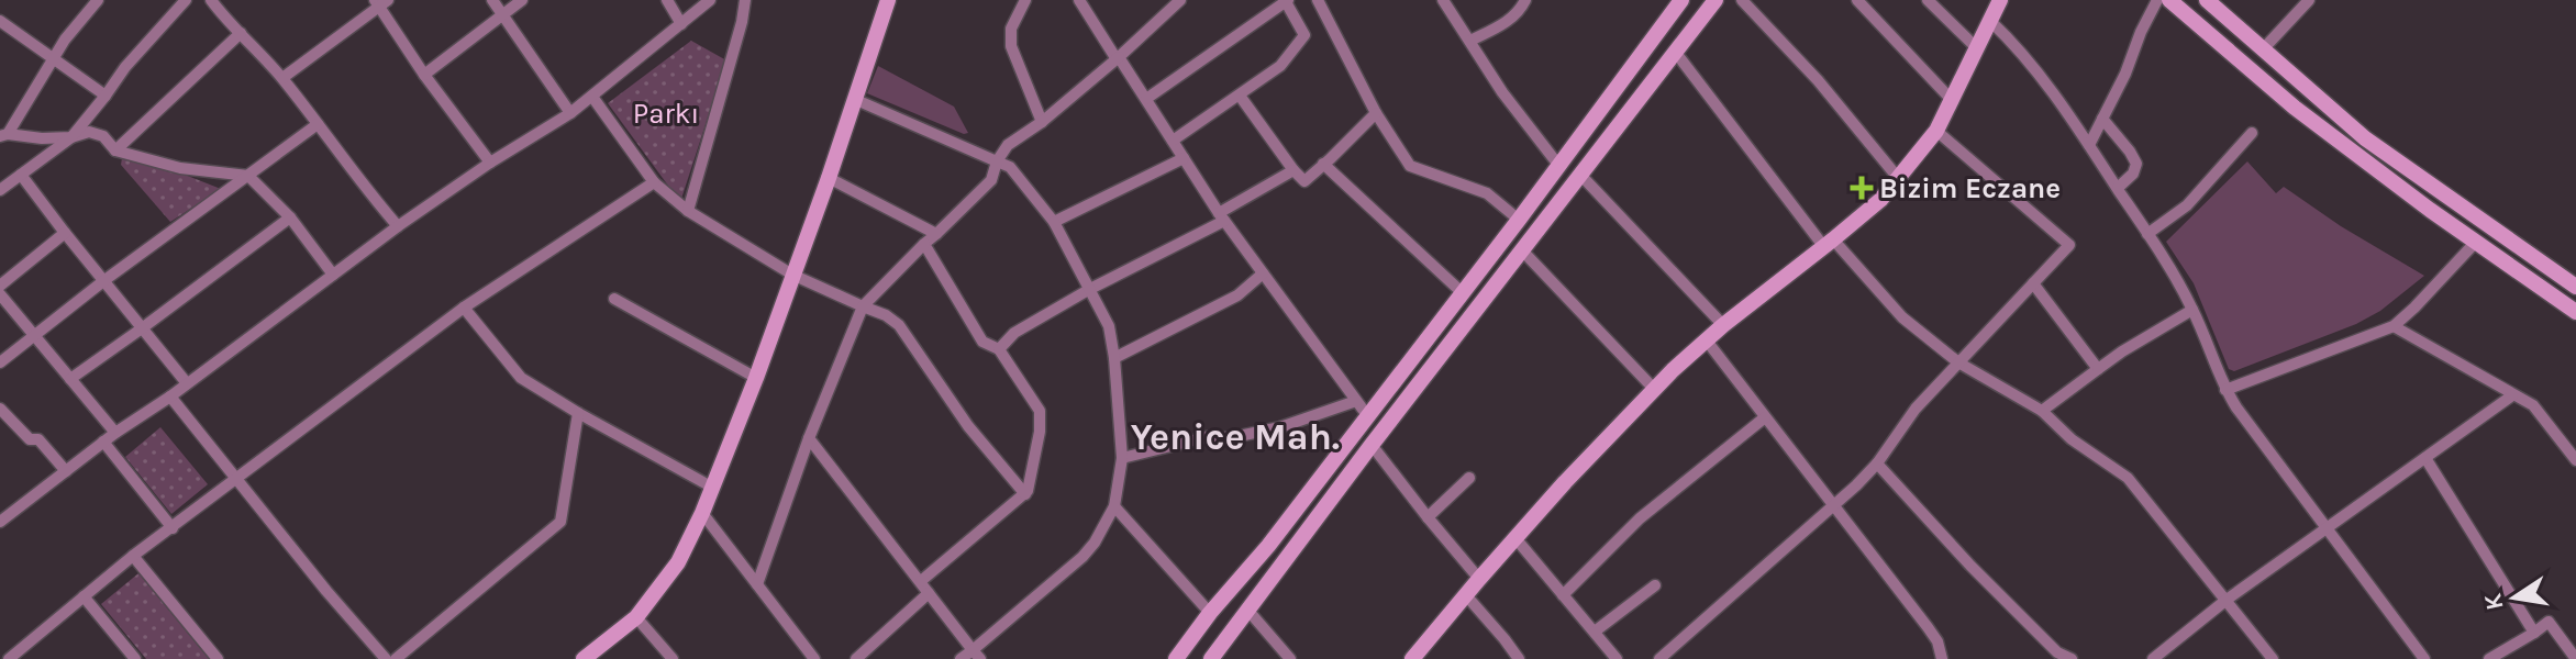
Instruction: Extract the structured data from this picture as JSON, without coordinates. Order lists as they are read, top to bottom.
{
  "districts": ["Yenice Mah."],
  "parks": ["Parkı"],
  "places": {
    "health": ["Bizim Eczane"]
  },
  "north": "left"
}
